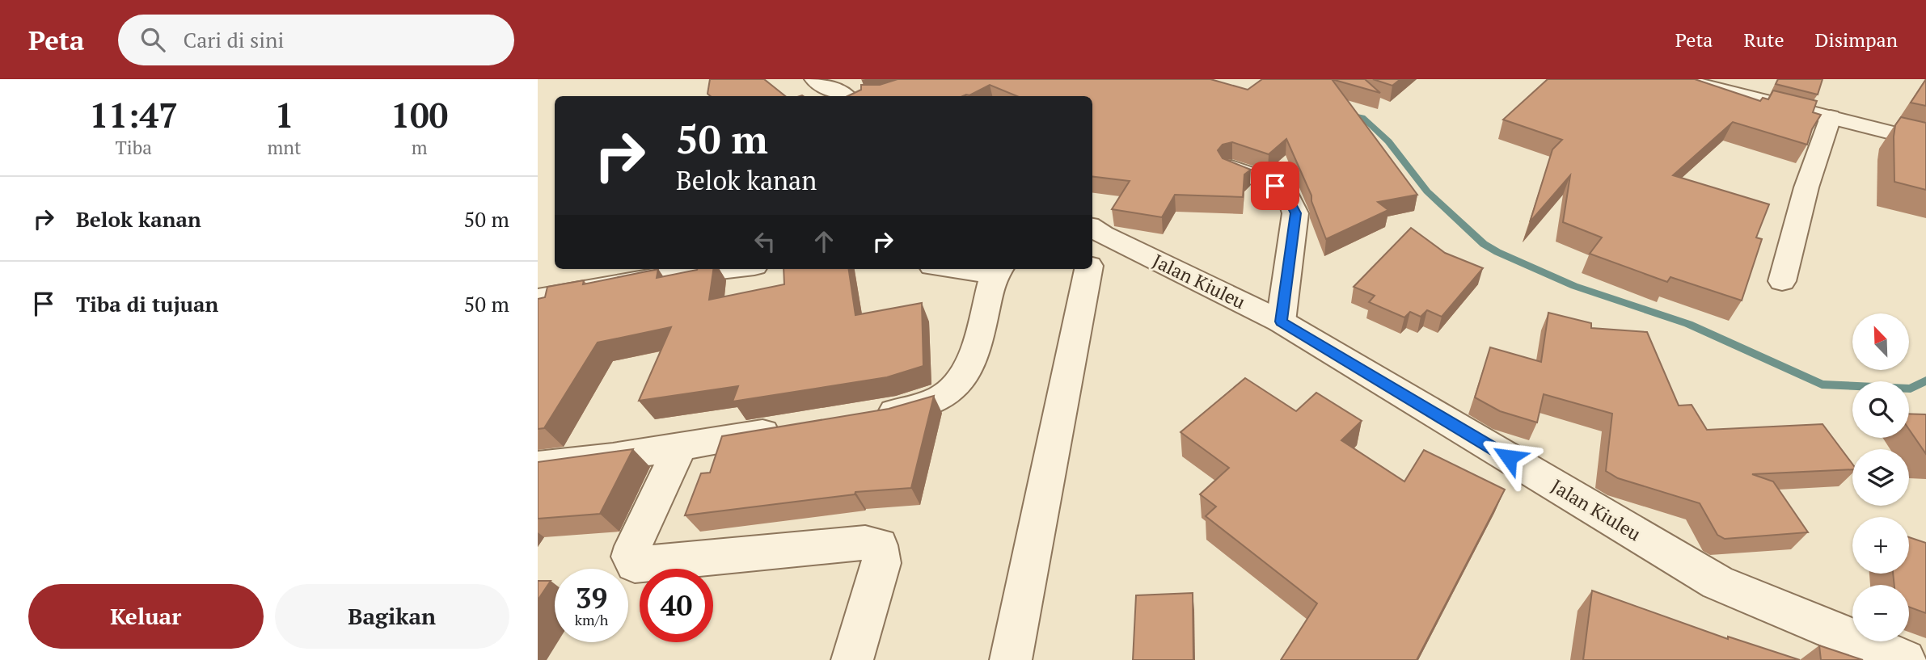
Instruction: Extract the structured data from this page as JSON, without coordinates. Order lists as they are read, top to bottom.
{
  "streets": {
    "street": ["Jalan Kiuleu"]
  },
  "north": "top left",
  "page": {
    "header": "Peta",
    "search": "Cari di sini",
    "nav": ["Peta", "Rute", "Disimpan"],
    "eta": [
      "11:47",
      "Tiba",
      "1",
      "mnt",
      "100",
      "m"
    ],
    "turn": ["50 m", "Belok kanan"],
    "list": [
      {
        "name": "Belok kanan",
        "value": "50 m"
      },
      {
        "name": "Tiba di tujuan",
        "value": "50 m"
      }
    ],
    "map_buttons": ["+", "−"],
    "speed": "39 km/h",
    "limit": "40",
    "buttons": ["Keluar", "Bagikan"]
  }
}
